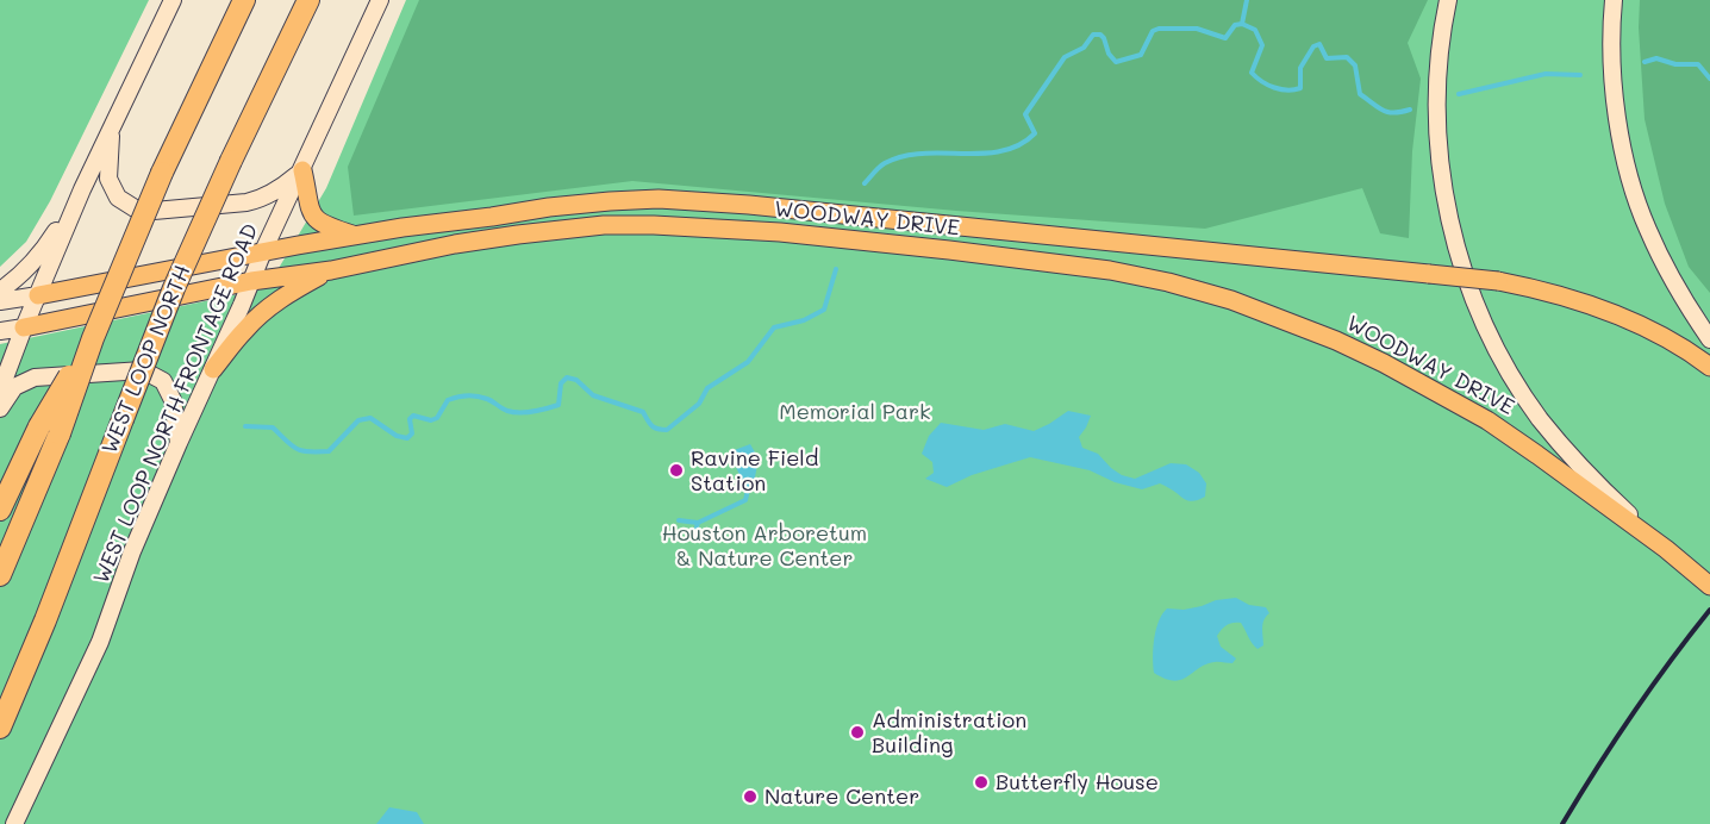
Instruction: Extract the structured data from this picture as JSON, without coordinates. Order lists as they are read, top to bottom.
{
  "streets": {
    "highway": ["WEST LOOP NORTH"],
    "main road": ["WOODWAY DRIVE", "WEST LOOP NORTH FRONTAGE ROAD"]
  },
  "crossings": [
    ["WOODWAY DRIVE", "WEST LOOP NORTH FRONTAGE ROAD"]
  ],
  "parks": ["Memorial Park", "Houston Arboretum & Nature Center"],
  "places": [
    "Ravine Field Station",
    "Administration Building",
    "Butterfly House",
    "Nature Center"
  ]
}
